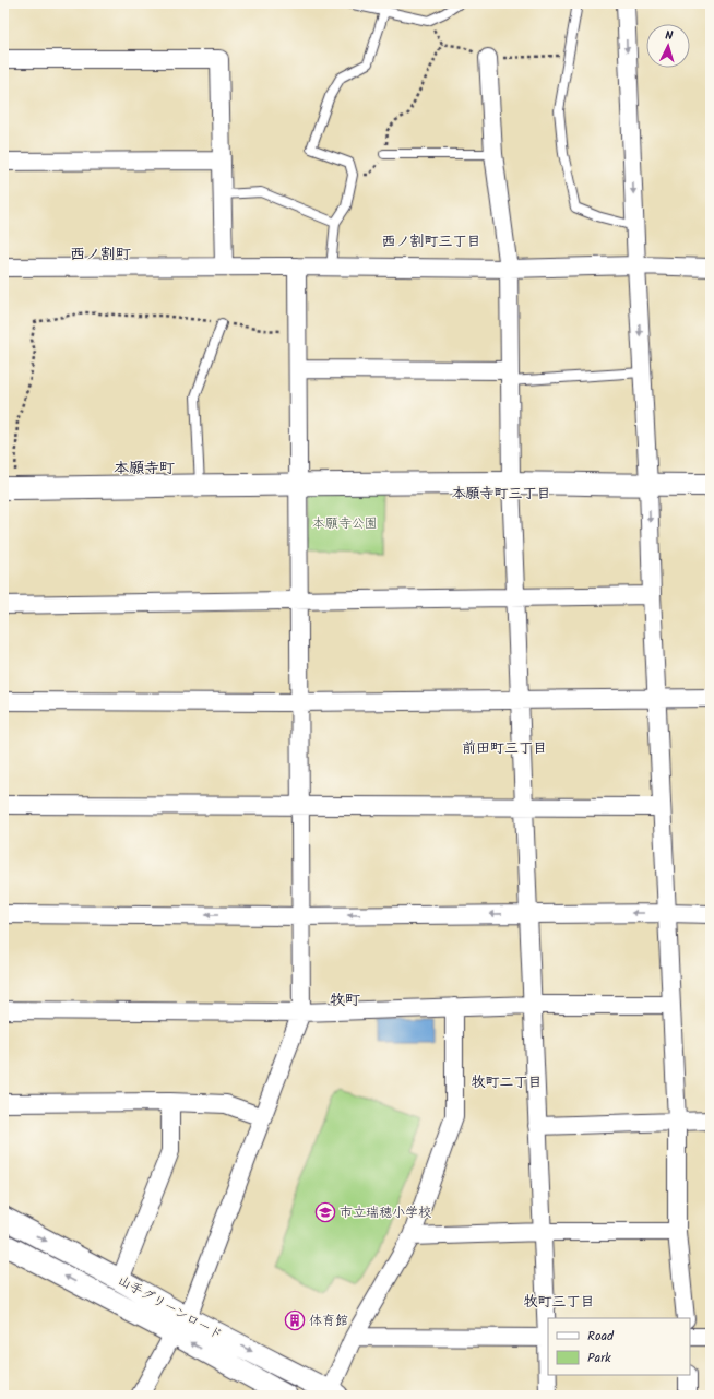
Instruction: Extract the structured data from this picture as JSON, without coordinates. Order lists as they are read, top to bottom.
{
  "streets": {
    "street": ["山手グリーンロード"]
  },
  "districts": [
    "西ノ割町三丁目",
    "西ノ割町",
    "本願寺町",
    "本願寺町三丁目",
    "前田町三丁目",
    "牧町",
    "牧町二丁目",
    "牧町三丁目"
  ],
  "parks": ["本願寺公園"],
  "places": {
    "school or university": ["市立瑞穂小学校"],
    "building": ["体育館"]
  },
  "legend": ["Road", "Park"],
  "north": "top"
}
